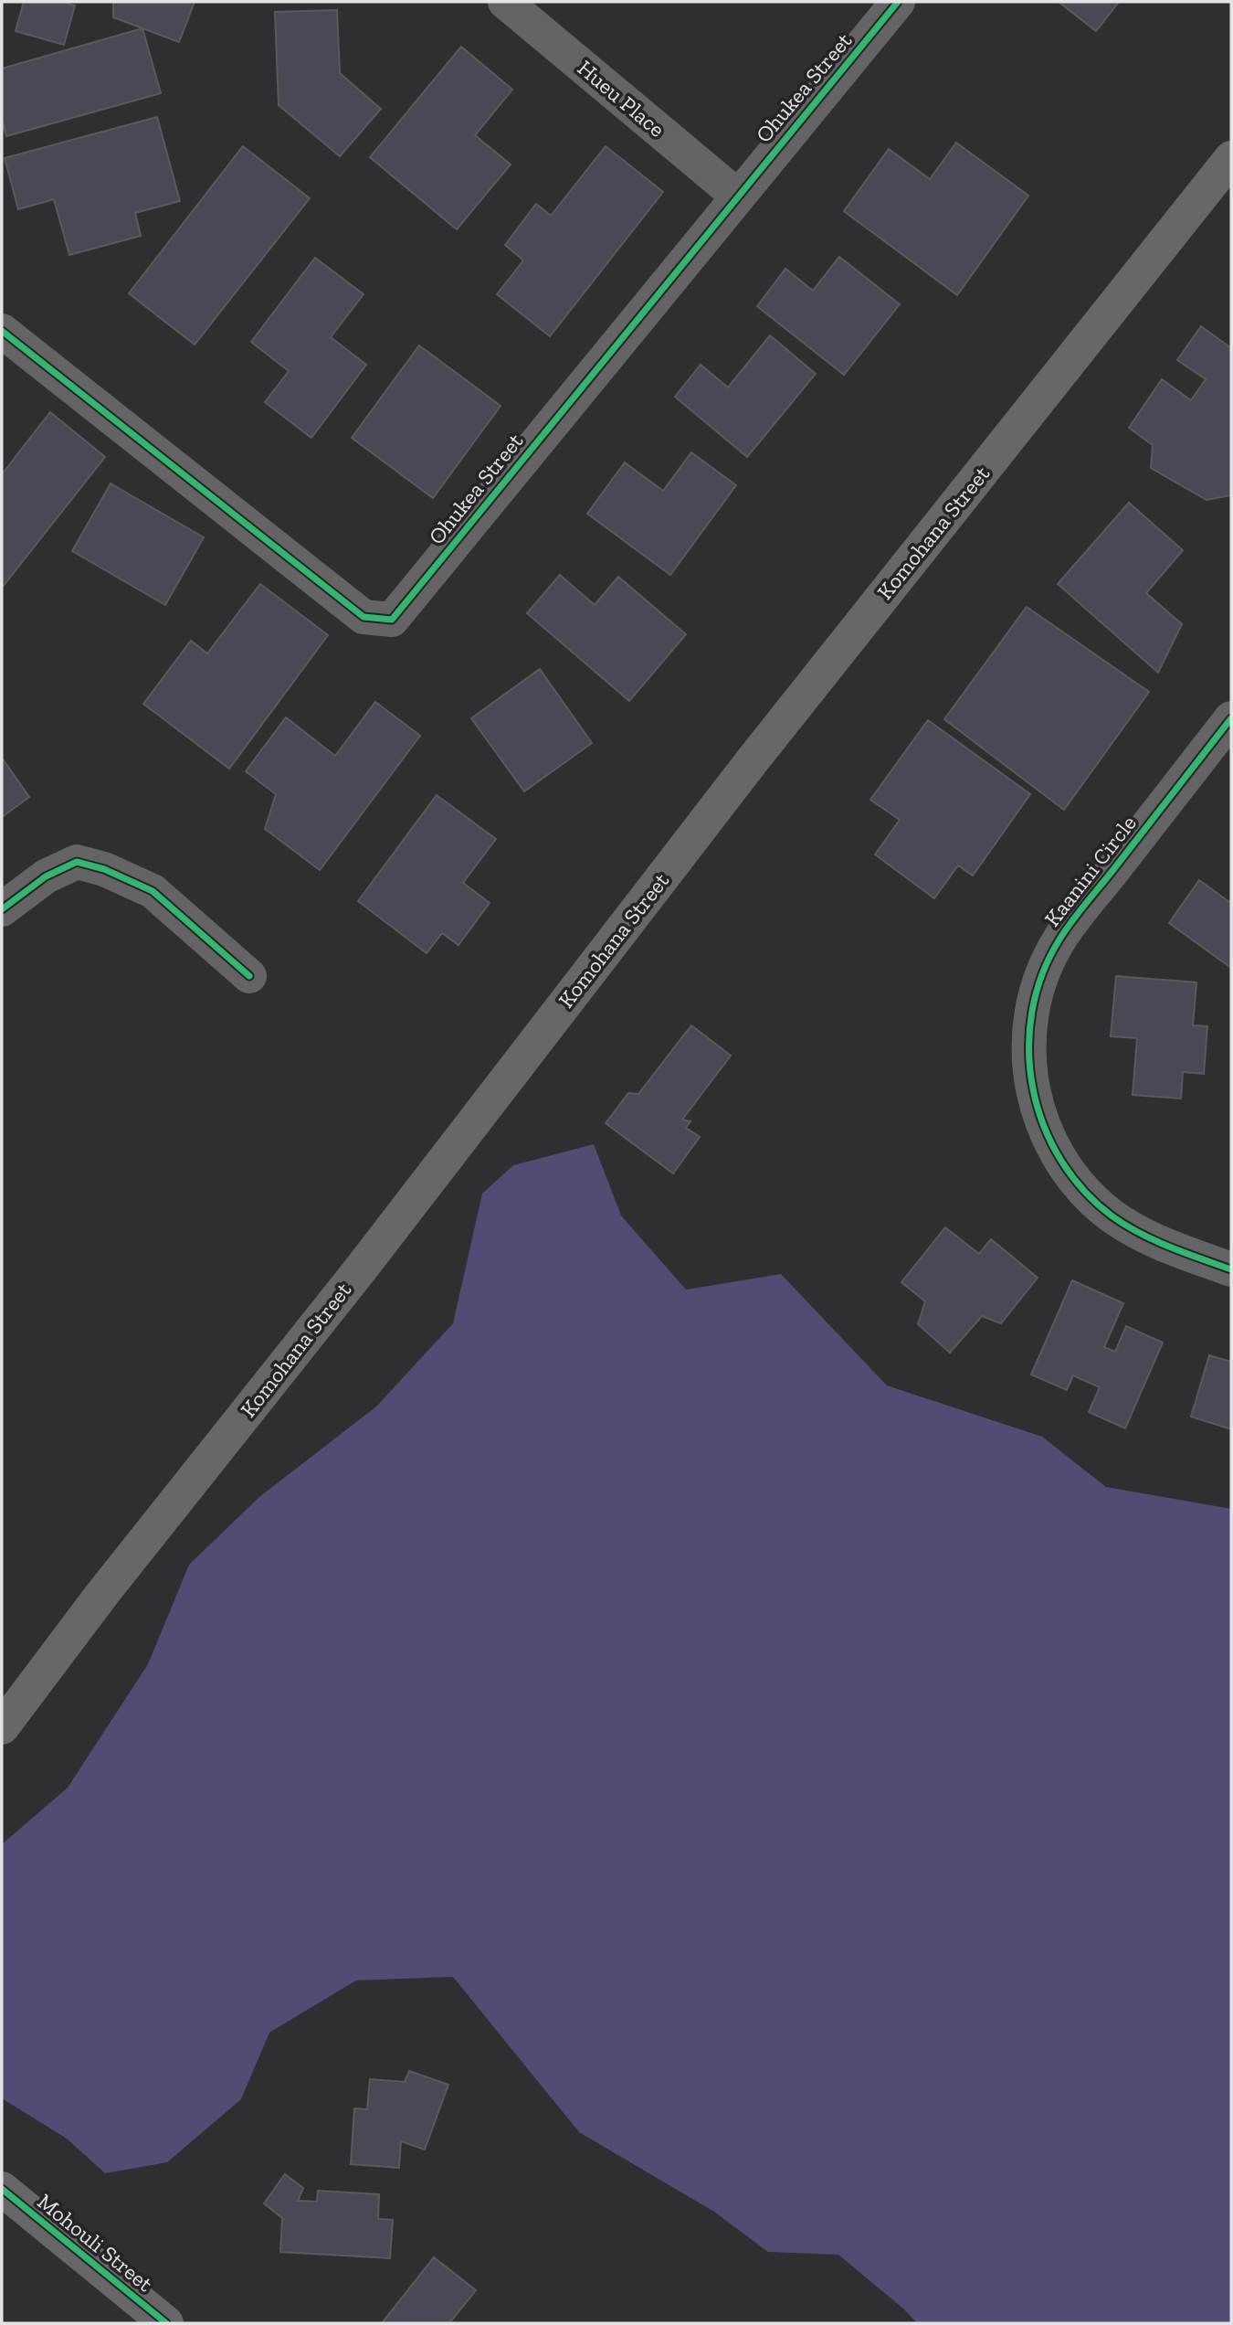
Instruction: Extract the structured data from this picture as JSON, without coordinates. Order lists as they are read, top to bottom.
{
  "streets": {
    "main road": ["Komohana Street", "Mohouli Street"],
    "street": ["Ohukea Street", "Hueu Place", "Kaanini Circle"]
  },
  "crossings": [
    ["Ohukea Street", "Hueu Place"]
  ]
}
